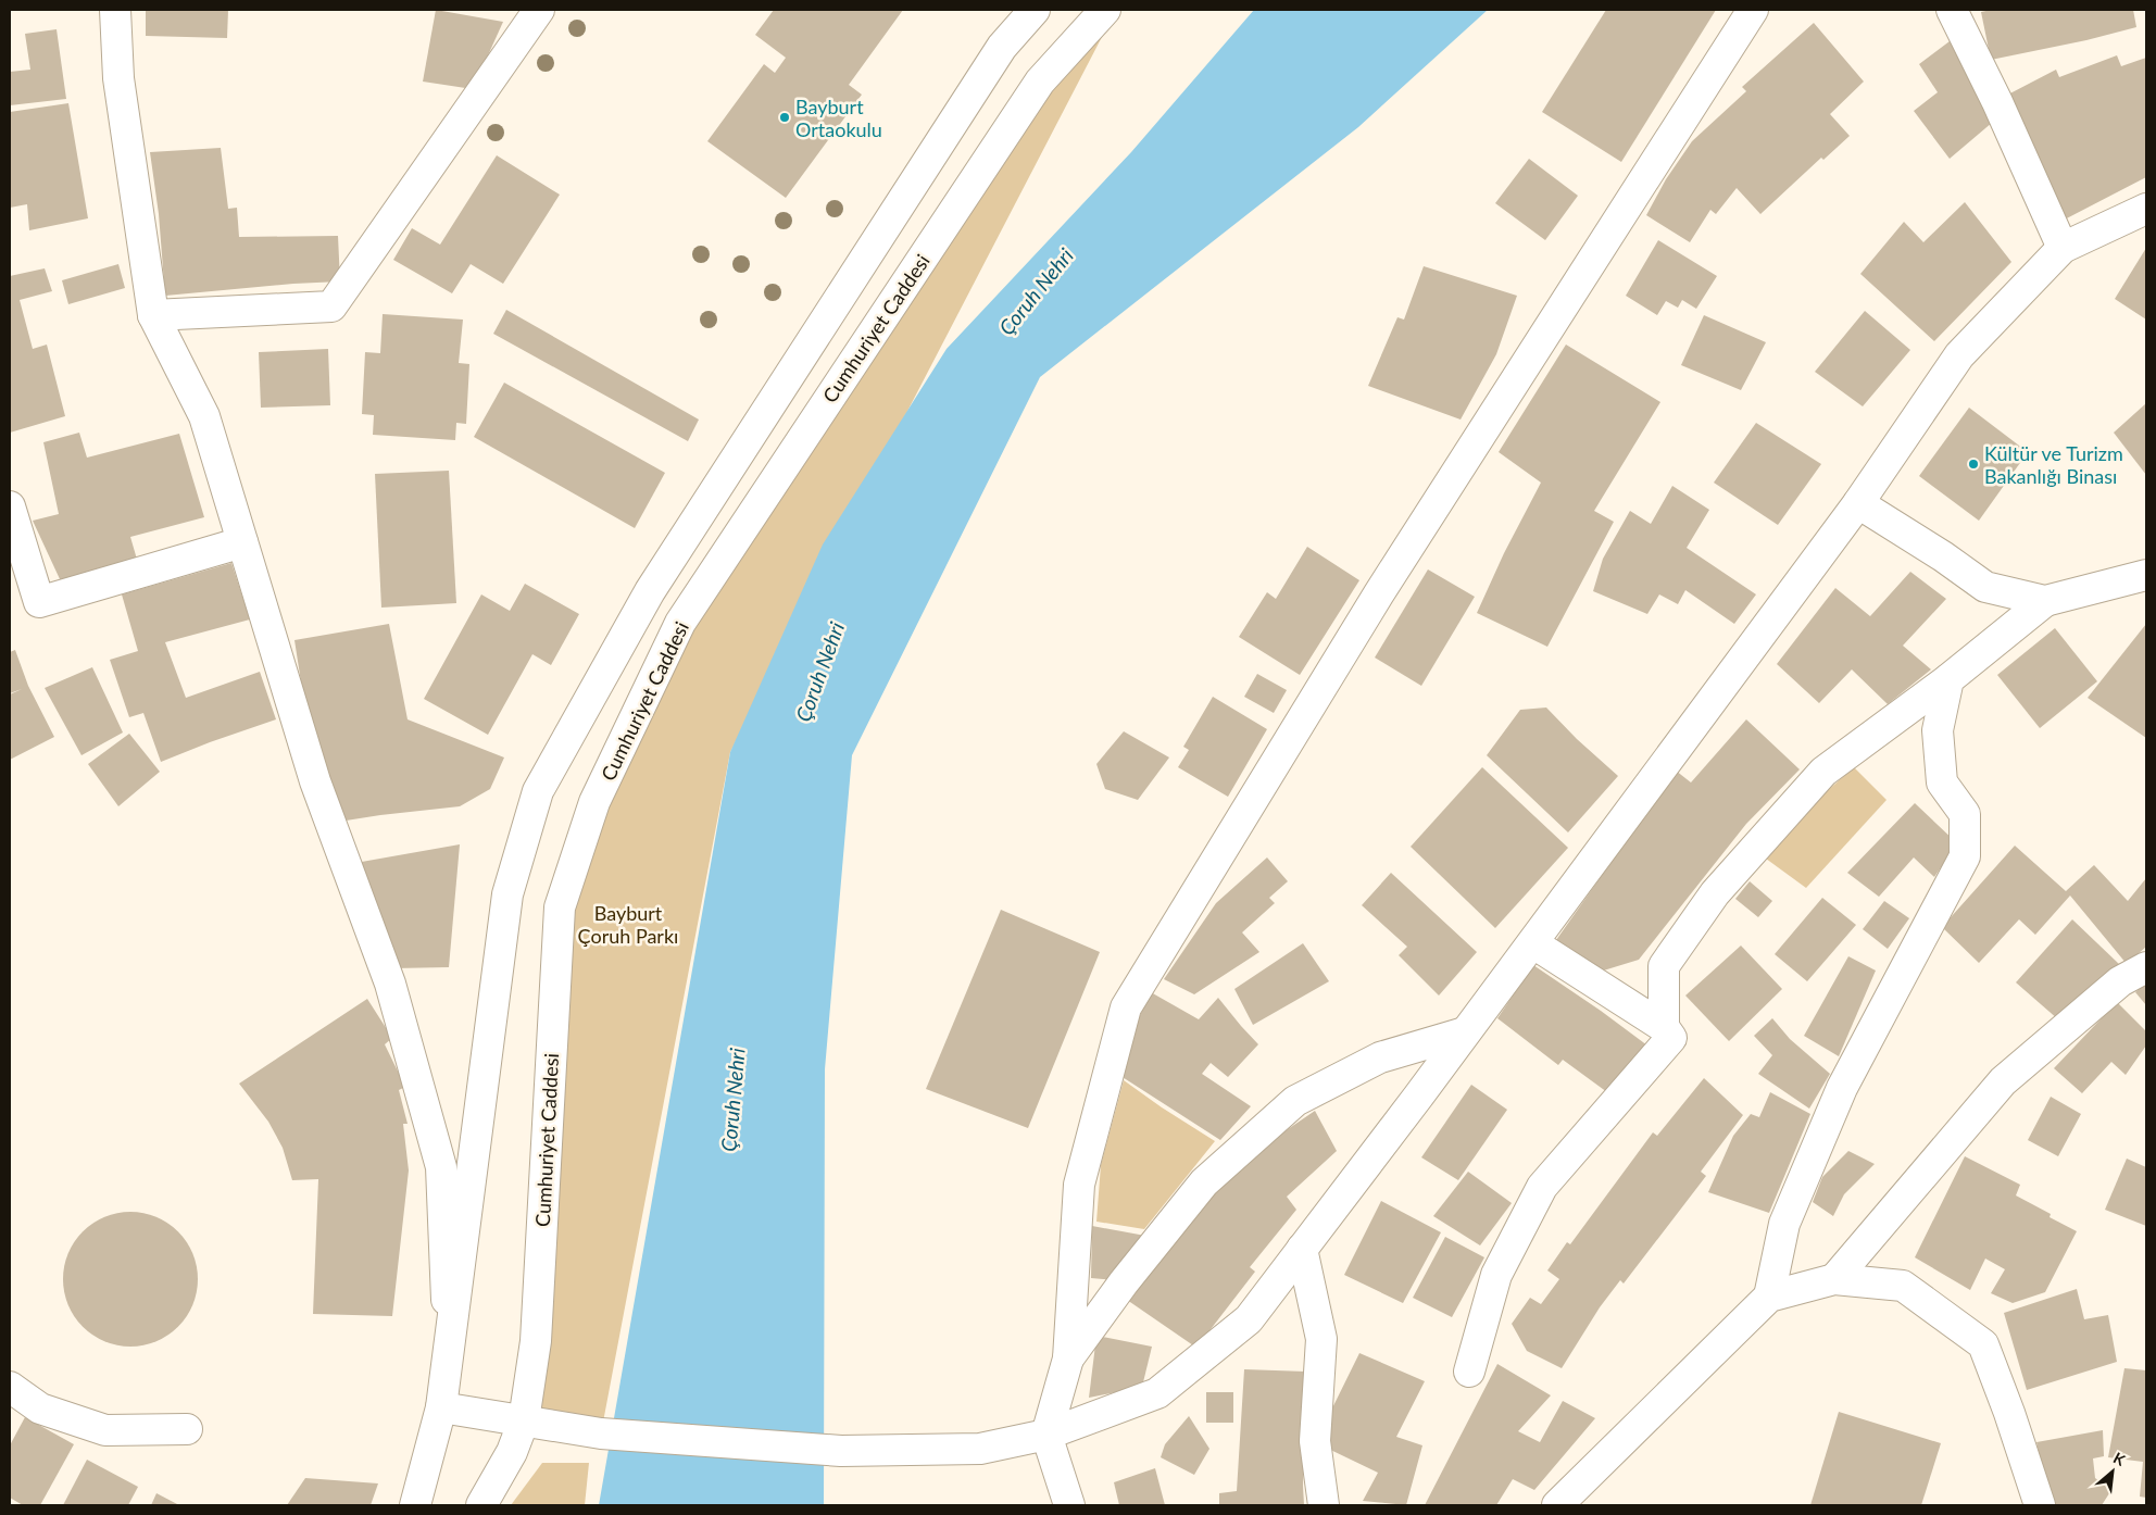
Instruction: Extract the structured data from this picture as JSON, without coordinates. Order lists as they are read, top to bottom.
{
  "streets": {
    "street": ["Cumhuriyet Caddesi"]
  },
  "water": ["Çoruh Nehri"],
  "parks": ["Bayburt Çoruh Parkı"],
  "places": ["Bayburt Ortaokulu", "Kültür ve Turizm Bakanlığı Binası"],
  "north": "top right"
}
